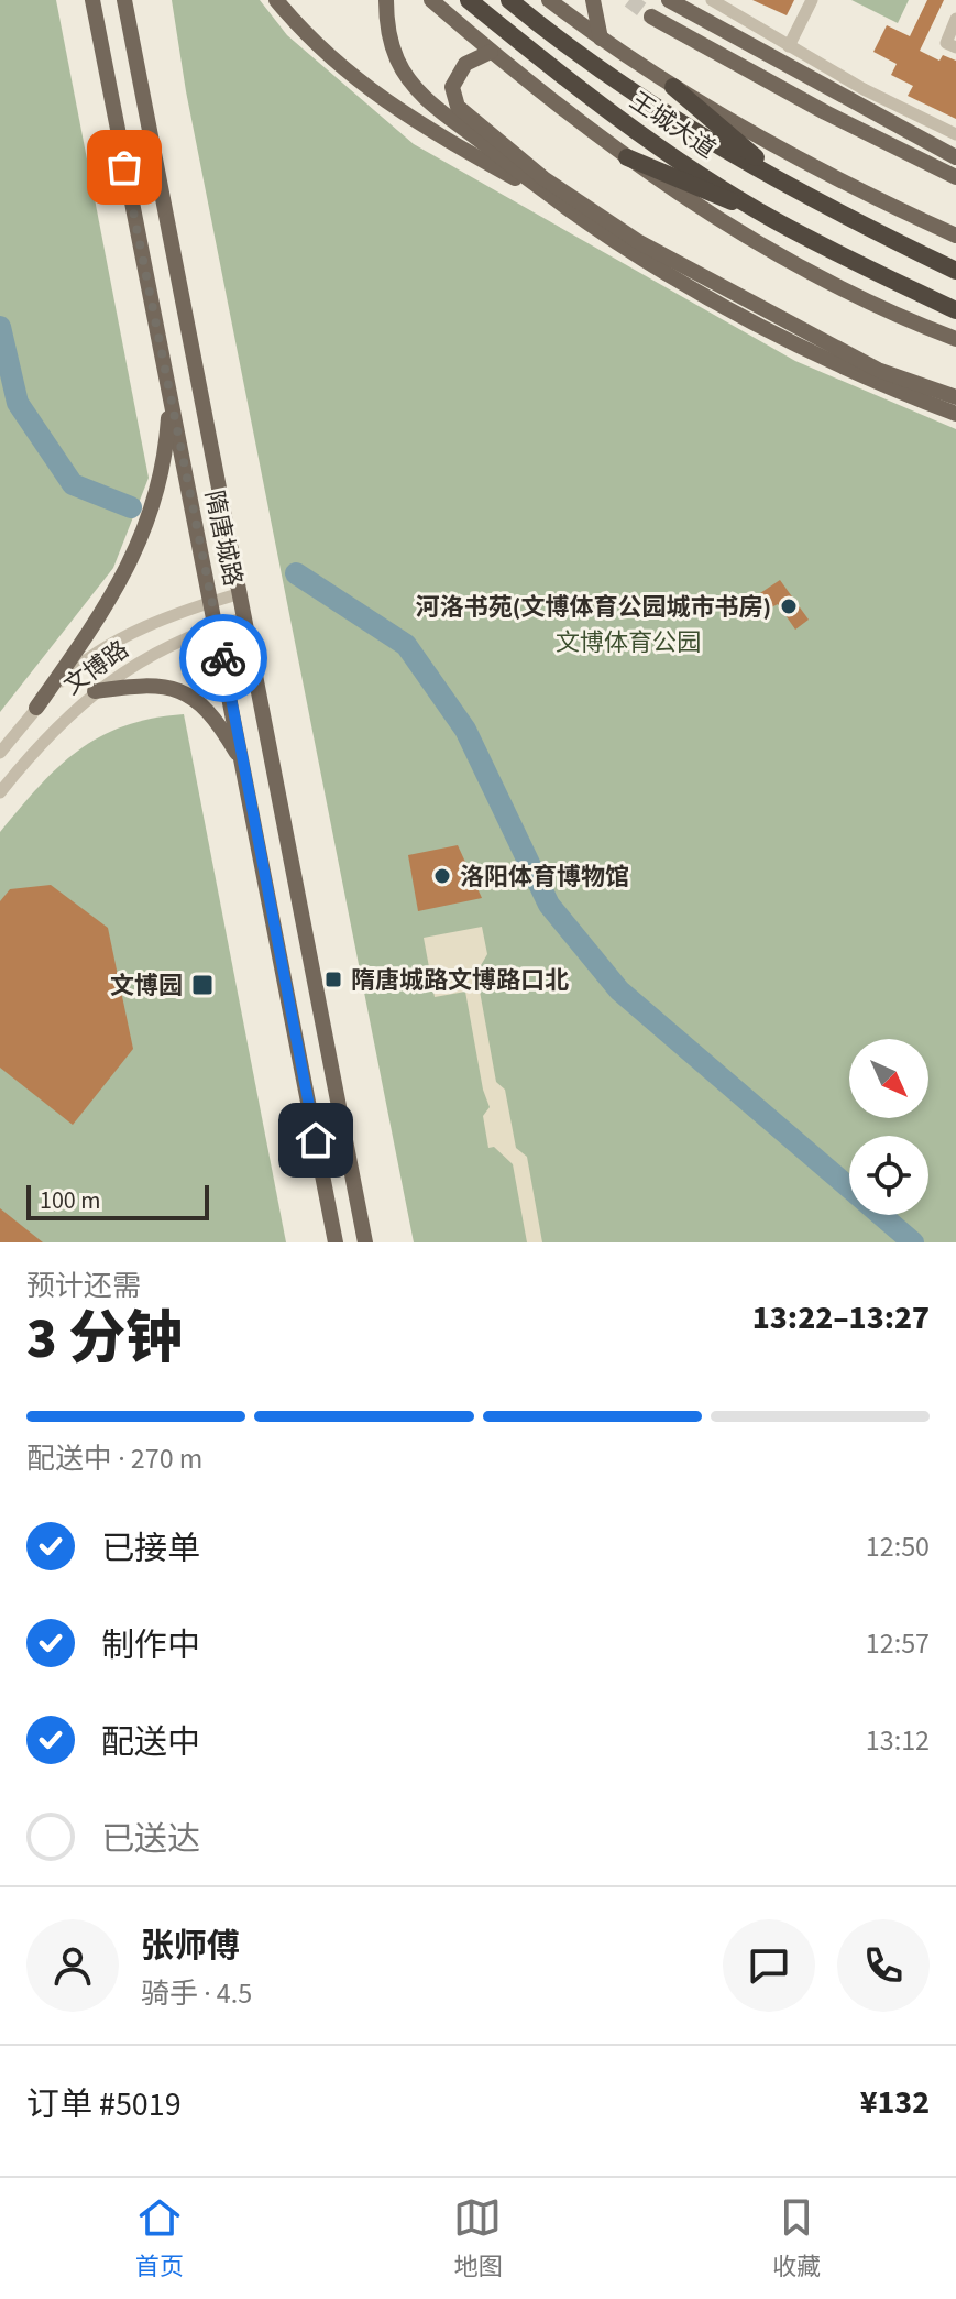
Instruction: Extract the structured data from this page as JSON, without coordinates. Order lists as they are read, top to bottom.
{
  "streets": {
    "highway": ["王城大道"],
    "main road": ["隋唐城路"],
    "street": ["文博路"]
  },
  "crossings": [
    ["隋唐城路", "文博路"]
  ],
  "parks": ["文博体育公园"],
  "places": {
    "other": ["河洛书苑(文博体育公园城市书房)", "洛阳体育博物馆"],
    "transit": ["隋唐城路文博路口北", "文博园"]
  },
  "scale_bar": "100 m",
  "north": "bottom right",
  "page": {
    "scale": "100 m",
    "heading": ["3 分钟", "预计还需", "13:22–13:27"],
    "panel": [
      "张师傅",
      "骑手 · 4.5",
      "订单 #5019",
      "¥132"
    ],
    "bar": "配送中 · 270 m",
    "list": [
      ["已接单", "12:50"],
      ["制作中", "12:57"],
      ["配送中", "13:12"],
      "已送达"
    ],
    "tabs": ["首页", "地图", "收藏"]
  }
}
